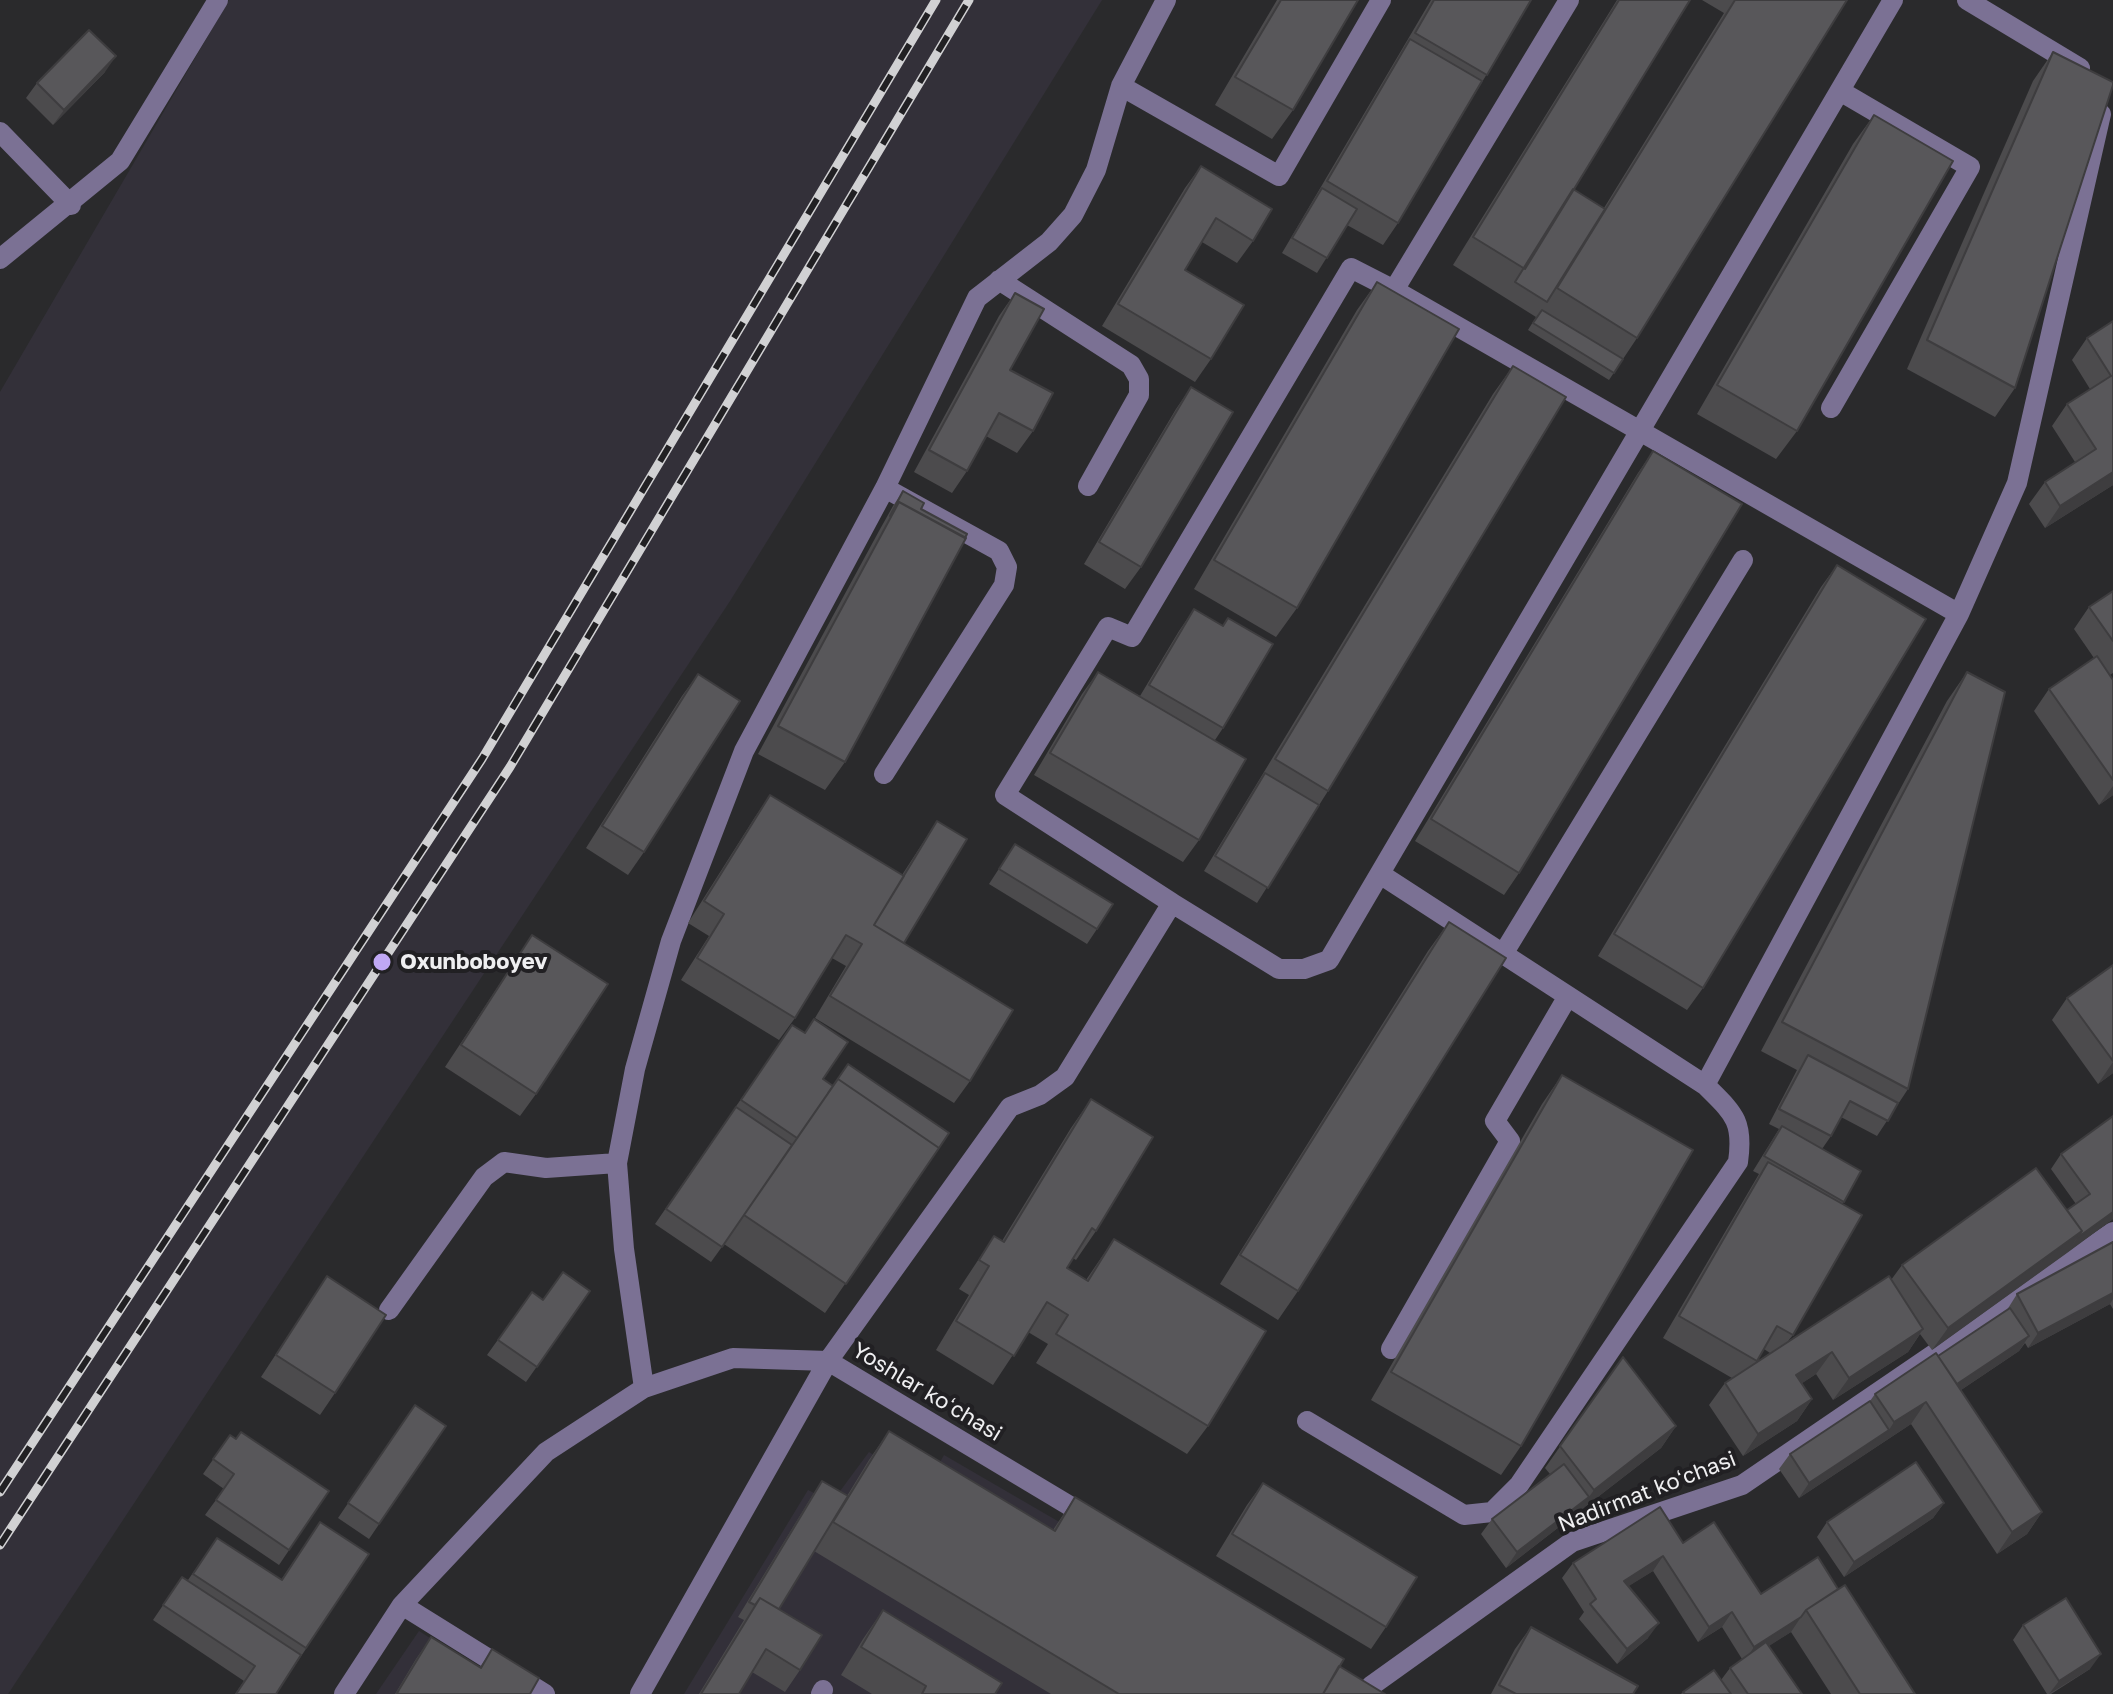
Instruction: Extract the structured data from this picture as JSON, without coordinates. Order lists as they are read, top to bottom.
{
  "streets": {
    "street": ["Yoshlar koʻchasi", "Nadirmat koʻchasi"]
  },
  "places": ["Oxunboboyev"]
}
